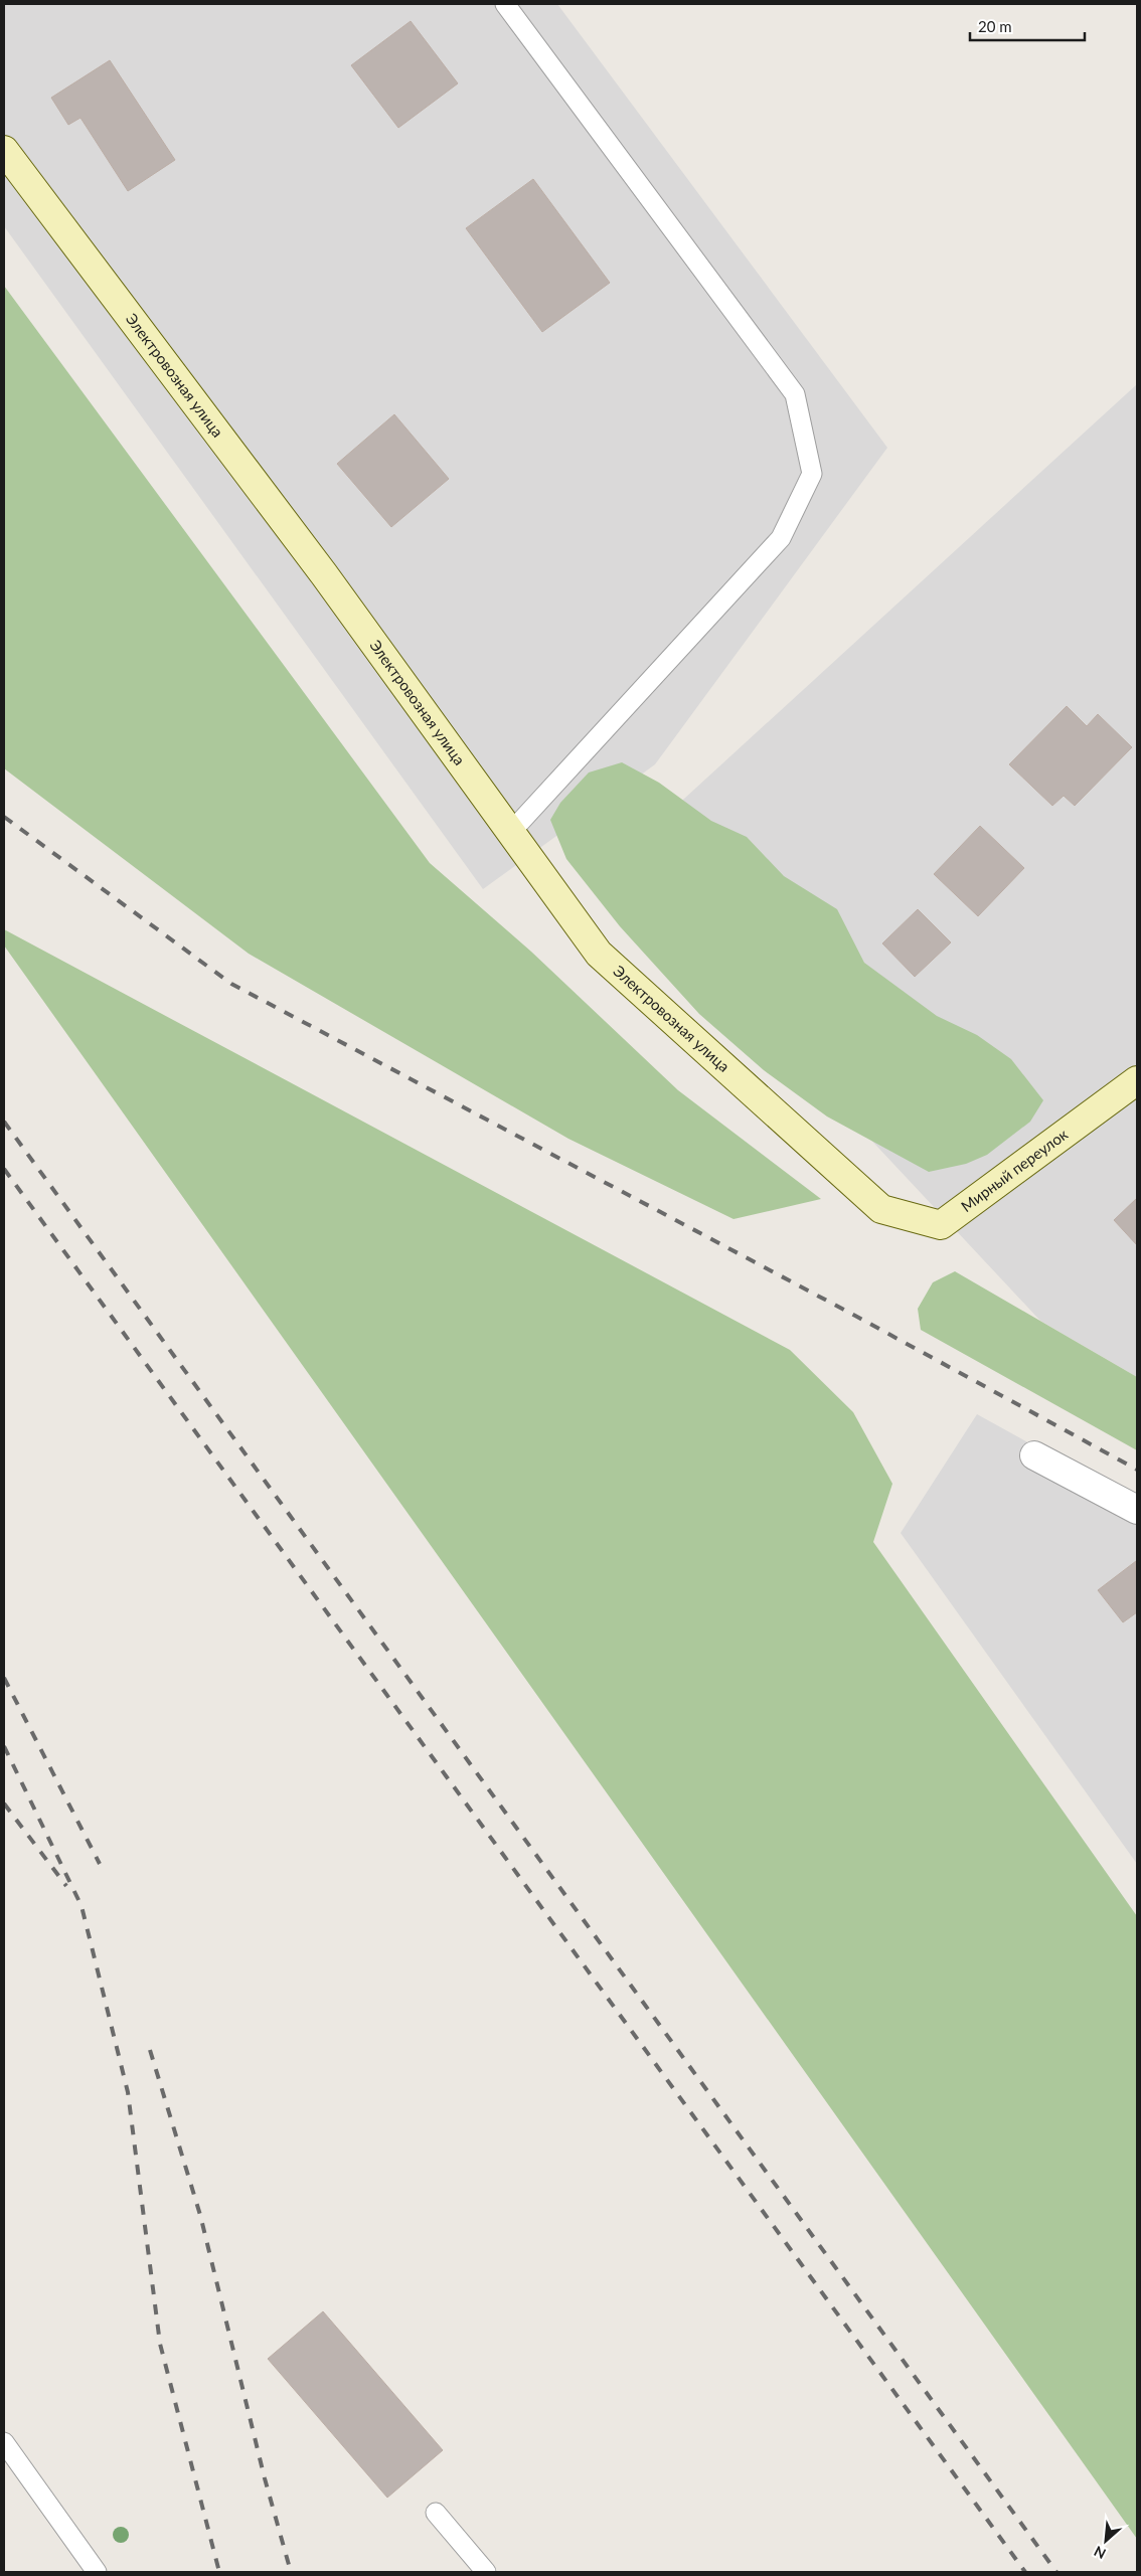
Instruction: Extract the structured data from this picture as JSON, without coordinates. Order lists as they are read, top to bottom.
{
  "streets": {
    "street": ["Электровозная улица", "Мирный переулок"]
  },
  "crossings": [
    ["Электровозная улица", "Мирный переулок"]
  ],
  "scale_bar": "20 m",
  "north": "bottom left"
}
